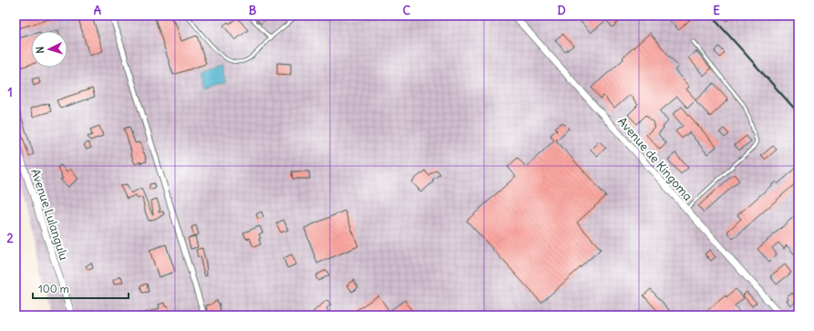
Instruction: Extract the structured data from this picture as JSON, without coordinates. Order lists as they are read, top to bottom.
{
  "streets": {
    "street": ["Avenue de Kingoma", "Avenue Lulangulu"]
  },
  "scale_bar": "100 m",
  "north": "left",
  "grid": {
    "columns": [
      "A",
      "B",
      "C",
      "D",
      "E"
    ],
    "rows": ["1", "2"]
  }
}
